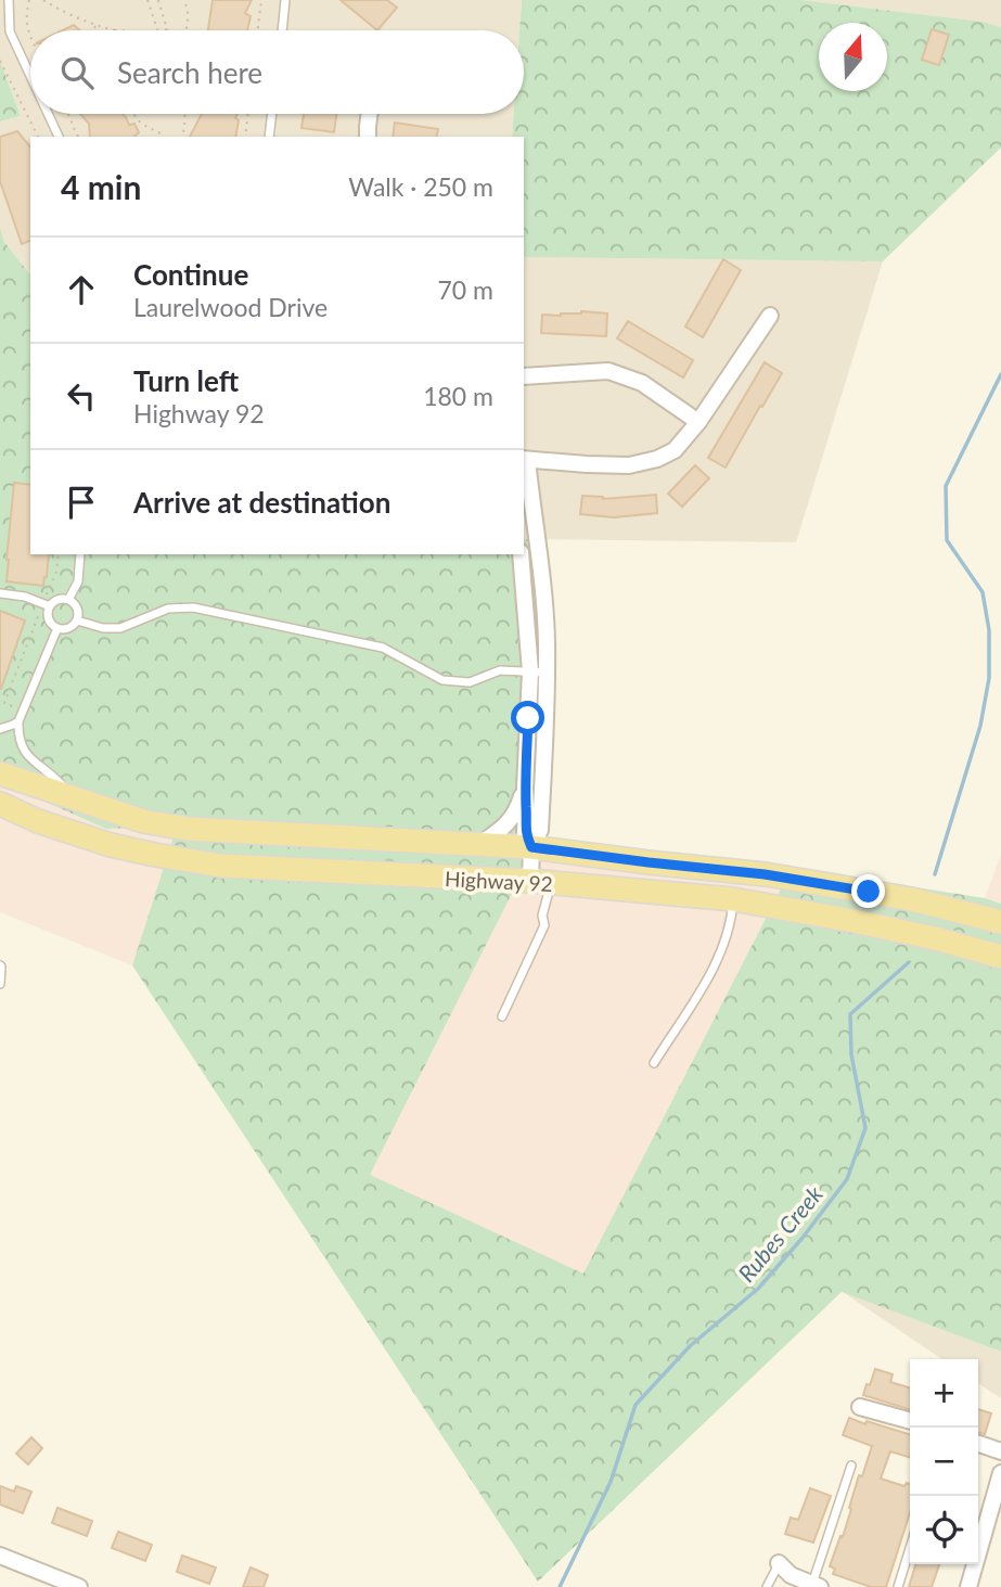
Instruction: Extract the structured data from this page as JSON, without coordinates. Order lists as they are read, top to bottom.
{
  "streets": {
    "main road": ["Highway 92"]
  },
  "water": ["Rubes Creek"],
  "north": "top",
  "page": {
    "search": "Search here",
    "heading": ["4 min", "Walk · 250 m"],
    "list": [
      ["Continue", "Laurelwood Drive", "70 m"],
      ["Turn left", "Highway 92", "180 m"],
      "Arrive at destination"
    ],
    "map_buttons": ["+", "−"]
  }
}
